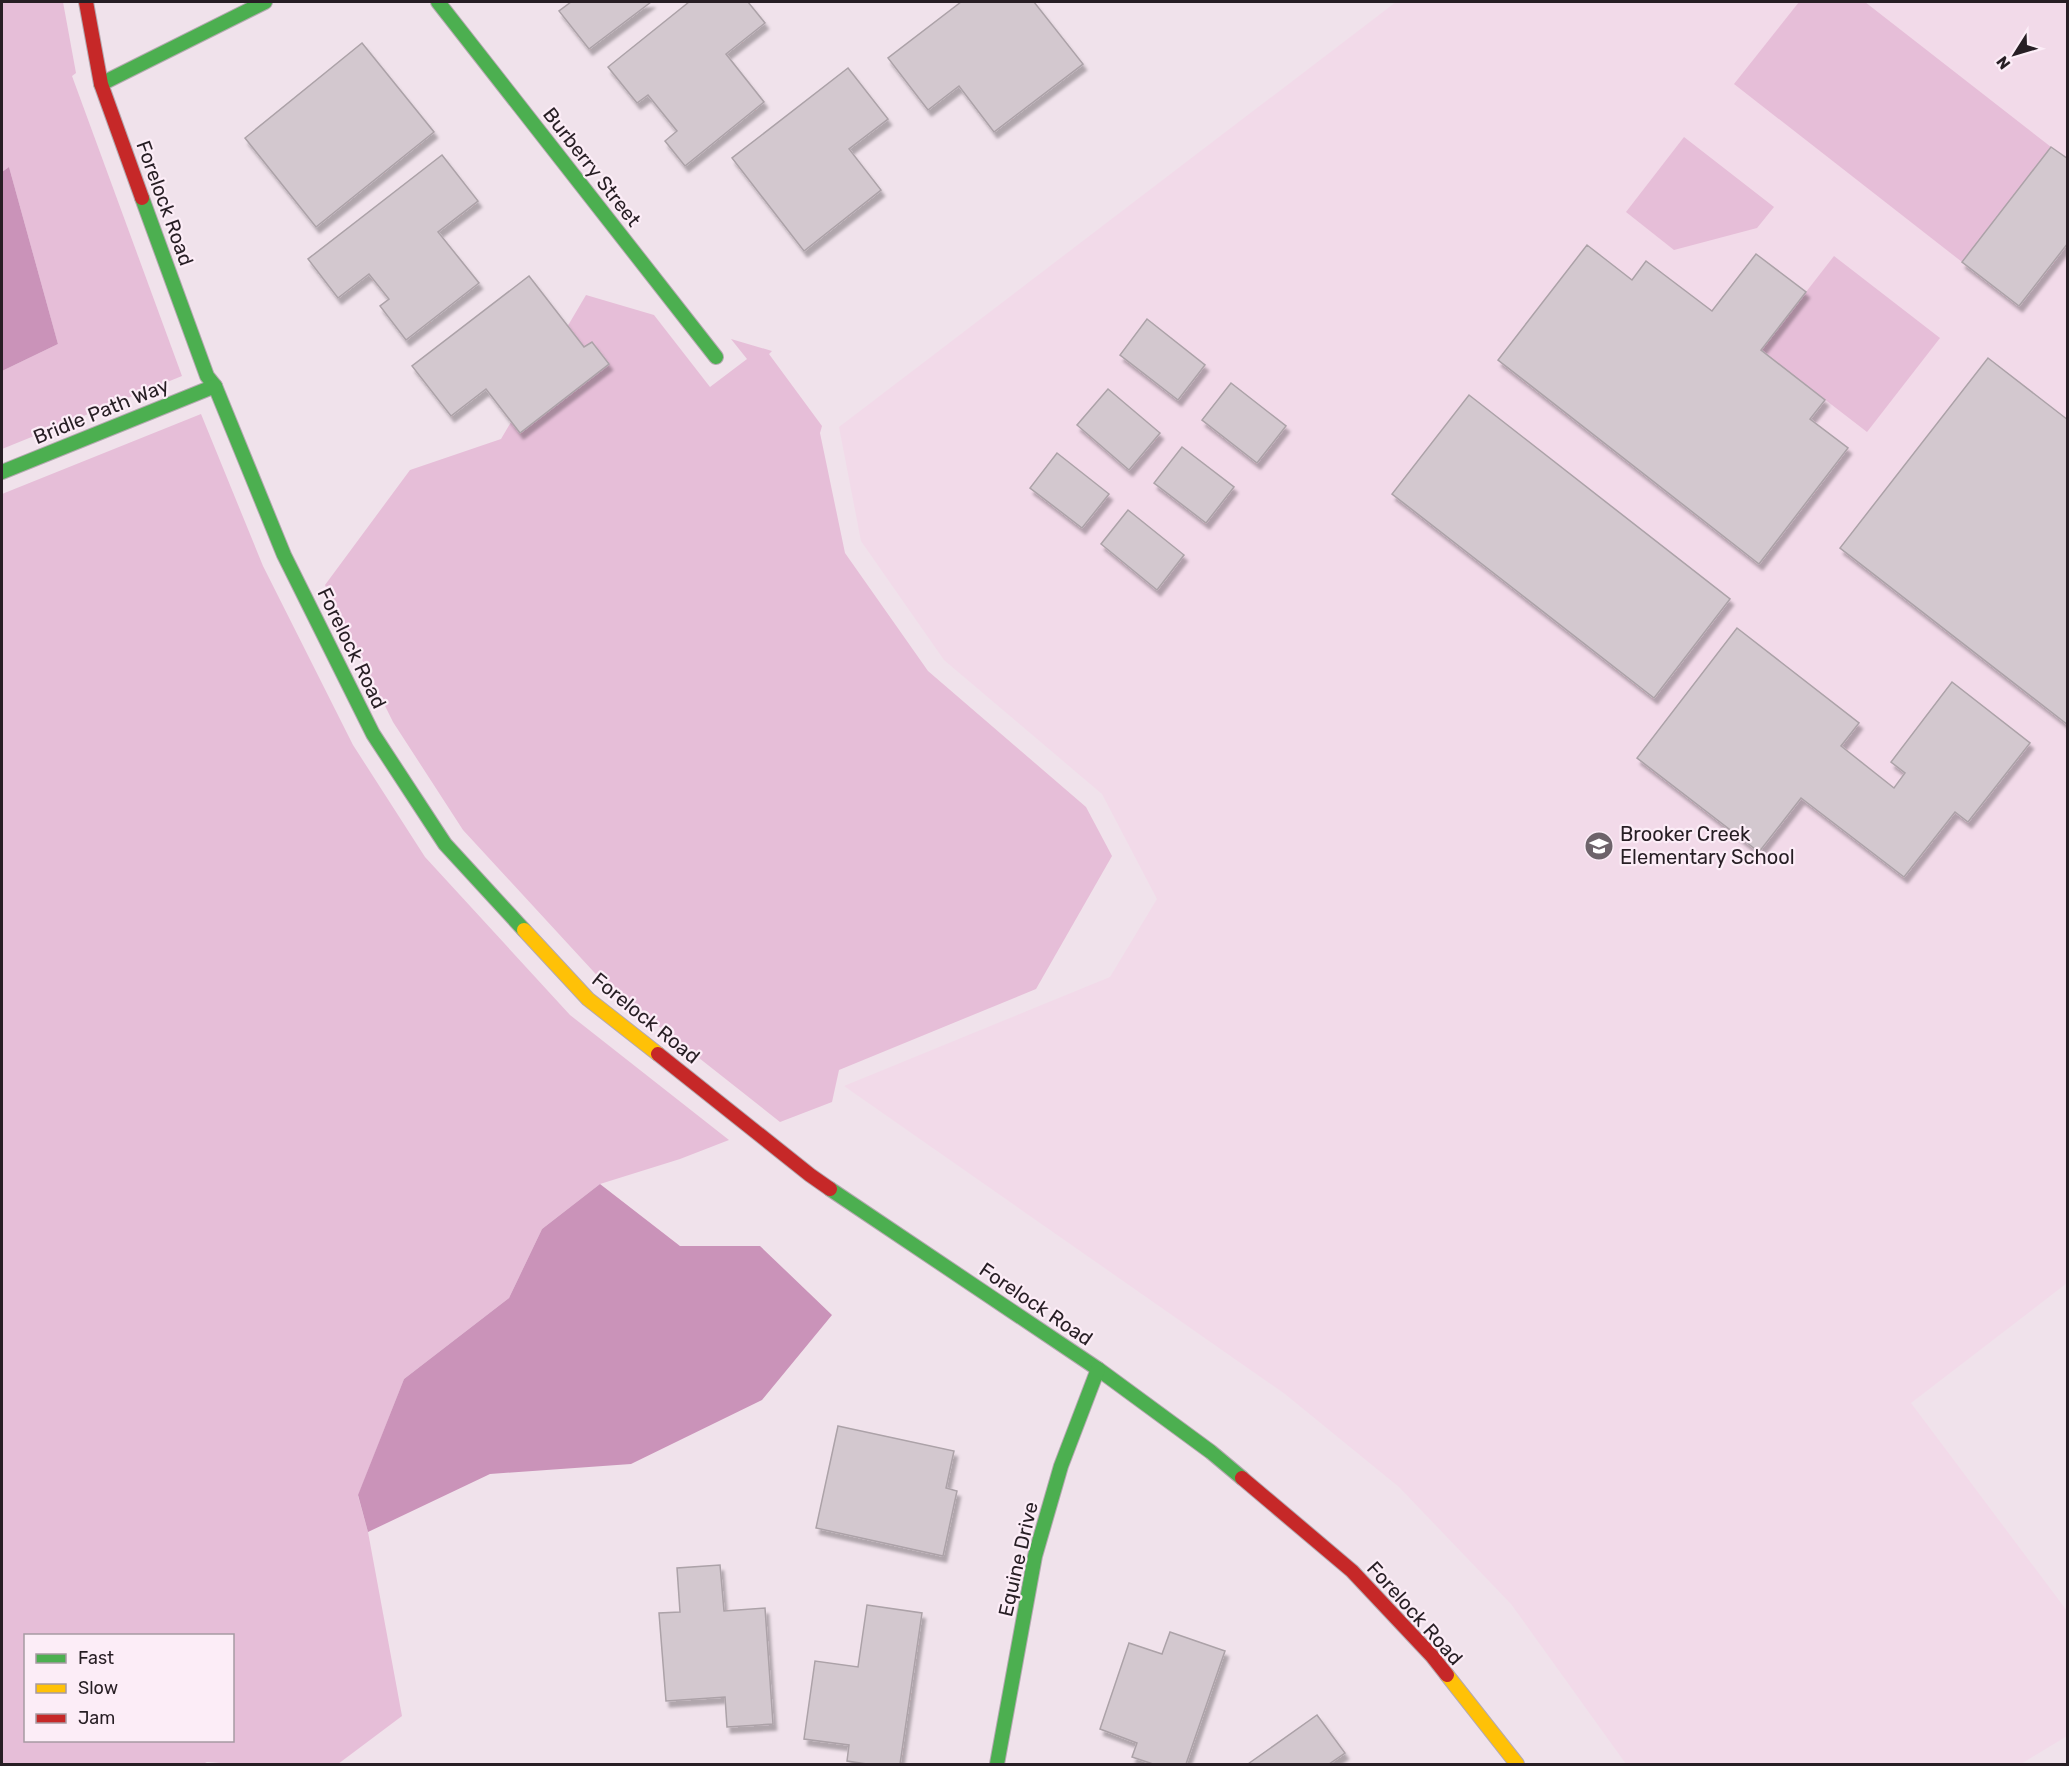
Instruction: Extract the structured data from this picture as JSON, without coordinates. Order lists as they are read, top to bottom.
{
  "streets": {
    "street": [
      "Burberry Street",
      "Forelock Road",
      "Bridle Path Way",
      "Equine Drive"
    ]
  },
  "crossings": [
    ["Forelock Road", "Bridle Path Way"],
    ["Forelock Road", "Equine Drive"]
  ],
  "places": {
    "school or university": ["Brooker Creek Elementary School"]
  },
  "legend": ["Fast", "Slow", "Jam"],
  "north": "bottom left"
}
